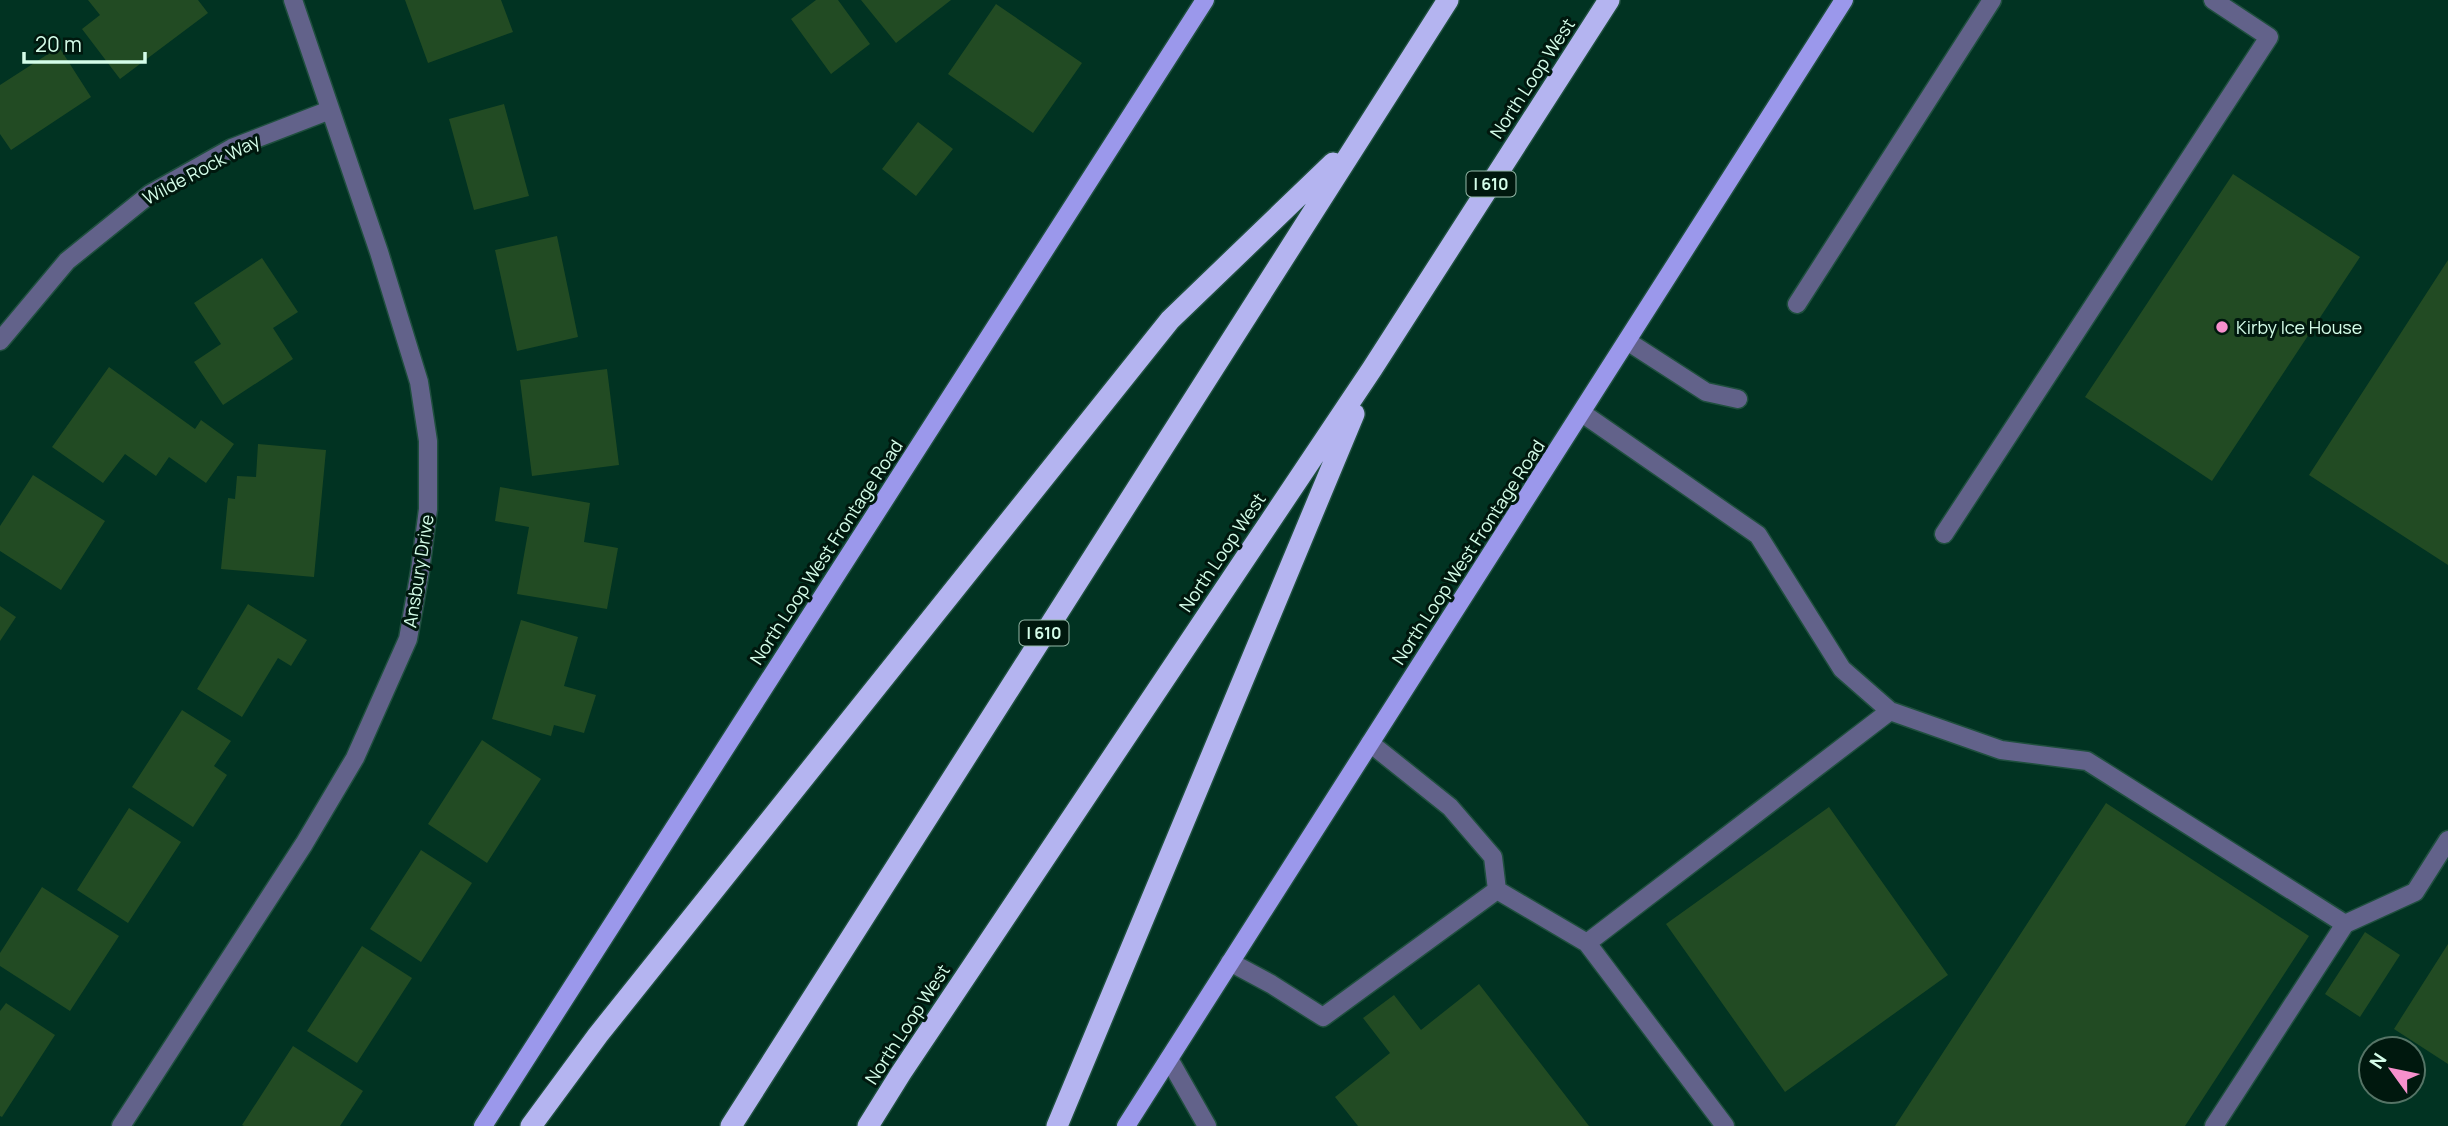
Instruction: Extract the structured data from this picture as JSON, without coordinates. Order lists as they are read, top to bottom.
{
  "streets": {
    "highway": ["North Loop West", "I 610"],
    "main road": ["North Loop West Frontage Road"],
    "street": ["Wilde Rock Way", "Ansbury Drive"]
  },
  "crossings": [
    ["Wilde Rock Way", "Ansbury Drive"]
  ],
  "places": ["Kirby Ice House"],
  "scale_bar": "20 m",
  "north": "top left"
}
